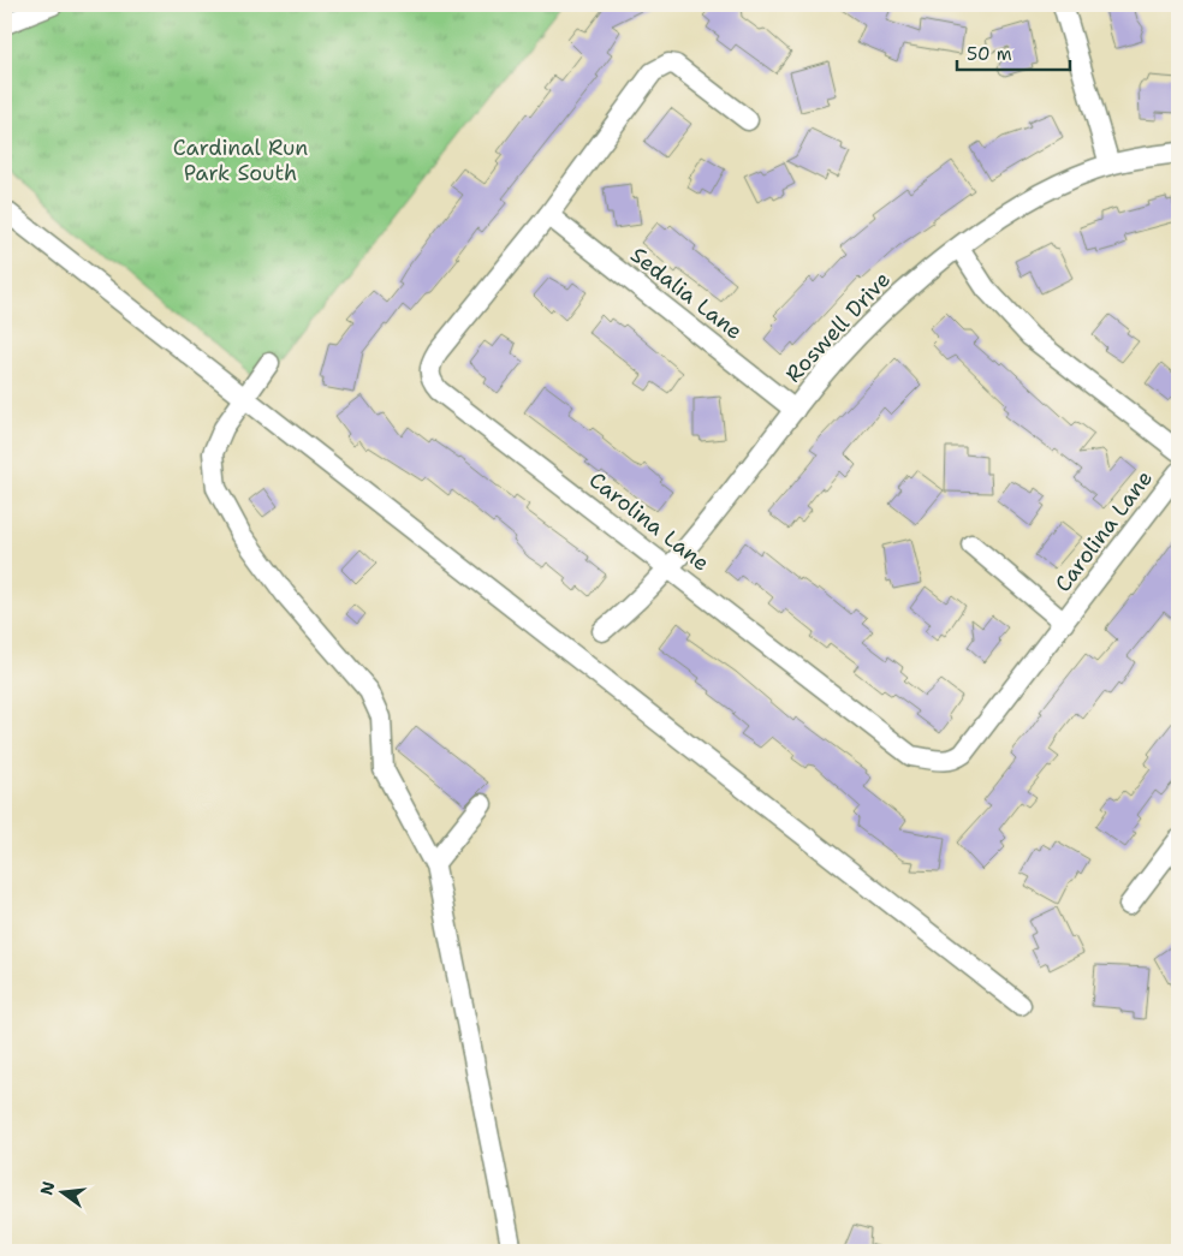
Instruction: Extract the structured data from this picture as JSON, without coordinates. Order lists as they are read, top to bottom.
{
  "streets": {
    "street": ["Sedalia Lane", "Roswell Drive", "Carolina Lane"]
  },
  "crossings": [
    ["Sedalia Lane", "Roswell Drive"],
    ["Sedalia Lane", "Carolina Lane"],
    ["Roswell Drive", "Carolina Lane"]
  ],
  "parks": ["Cardinal Run Park South"],
  "scale_bar": "50 m",
  "north": "left"
}
